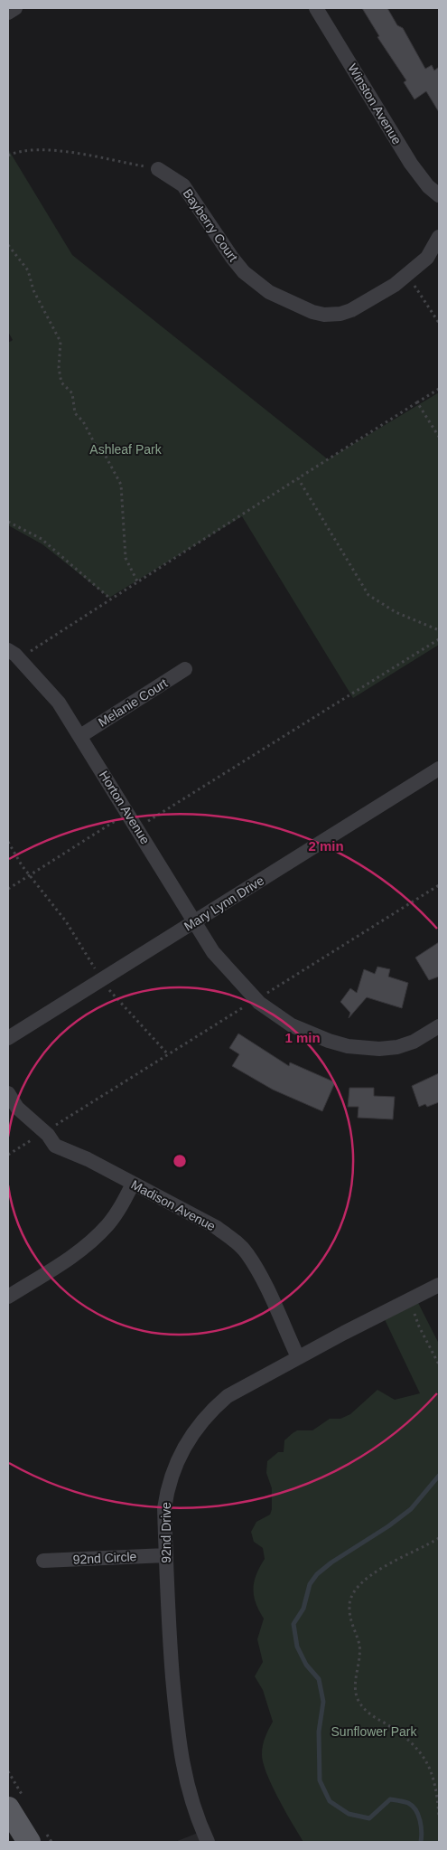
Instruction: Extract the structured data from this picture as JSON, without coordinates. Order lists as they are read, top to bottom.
{
  "streets": {
    "street": [
      "Winston Avenue",
      "Bayberry Court",
      "Melanie Court",
      "Horton Avenue",
      "Mary Lynn Drive",
      "Madison Avenue",
      "92nd Drive",
      "92nd Circle"
    ]
  },
  "crossings": [
    ["Melanie Court", "Horton Avenue"],
    ["Horton Avenue", "Mary Lynn Drive"],
    ["Madison Avenue", "92nd Drive"],
    ["92nd Drive", "92nd Circle"]
  ],
  "parks": ["Ashleaf Park", "Sunflower Park"],
  "rings": ["2 min", "1 min"]
}
